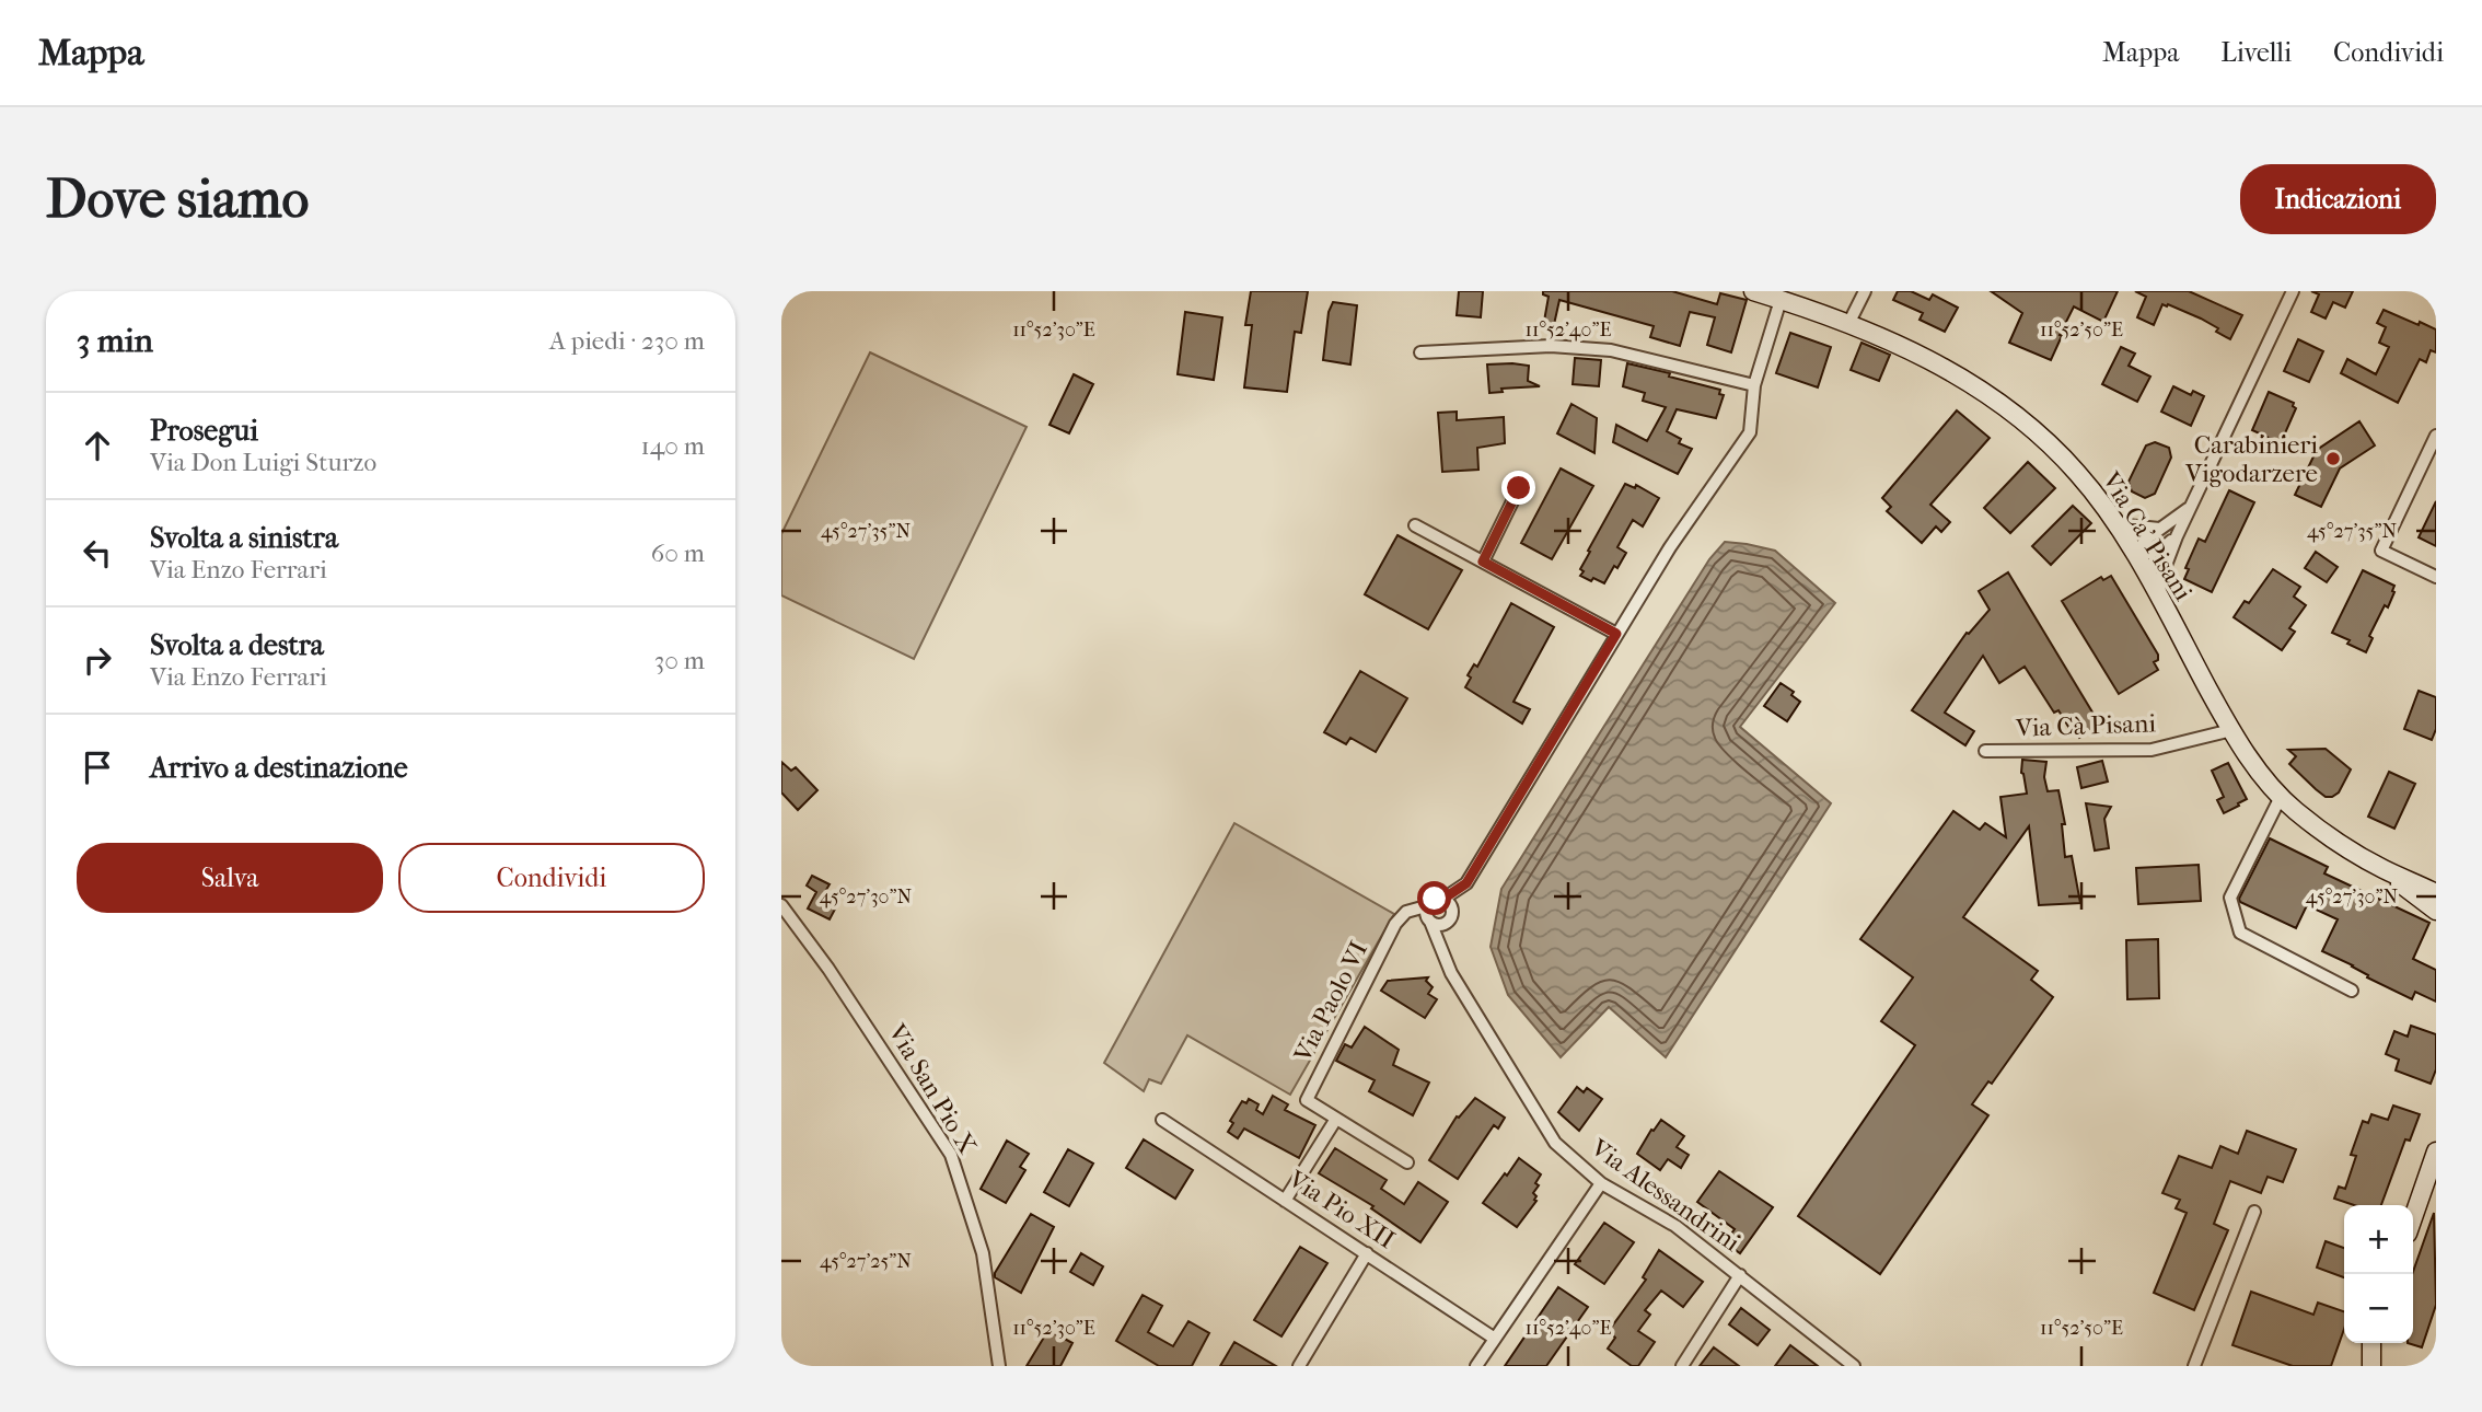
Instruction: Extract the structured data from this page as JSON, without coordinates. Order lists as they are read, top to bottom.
{
  "streets": {
    "main road": ["Via Ca' Pisani"],
    "street": [
      "Via Cà Pisani",
      "Via Paolo VI",
      "Via San Pio X",
      "Via Alessandrini",
      "Via Pio XII"
    ]
  },
  "crossings": [
    ["Via Ca' Pisani", "Via Cà Pisani"],
    ["Via Paolo VI", "Via Alessandrini"]
  ],
  "places": ["Carabinieri Vigodarzere"],
  "page": {
    "header": "Mappa",
    "nav": ["Mappa", "Livelli", "Condividi"],
    "buttons": [
      "Indicazioni",
      ["Salva", "Condividi"]
    ],
    "title": "Dove siamo",
    "heading": ["3 min", "A piedi · 230 m"],
    "list": [
      ["Prosegui", "Via Don Luigi Sturzo", "140 m"],
      ["Svolta a sinistra", "Via Enzo Ferrari", "60 m"],
      ["Svolta a destra", "Via Enzo Ferrari", "30 m"],
      "Arrivo a destinazione"
    ],
    "map_buttons": ["+", "−"]
  },
  "coordinates": [
    "11°52'30\"E",
    "11°52'40\"E",
    "11°52'50\"E",
    "45°27'35\"N",
    "45°27'30\"N",
    "45°27'25\"N"
  ]
}
